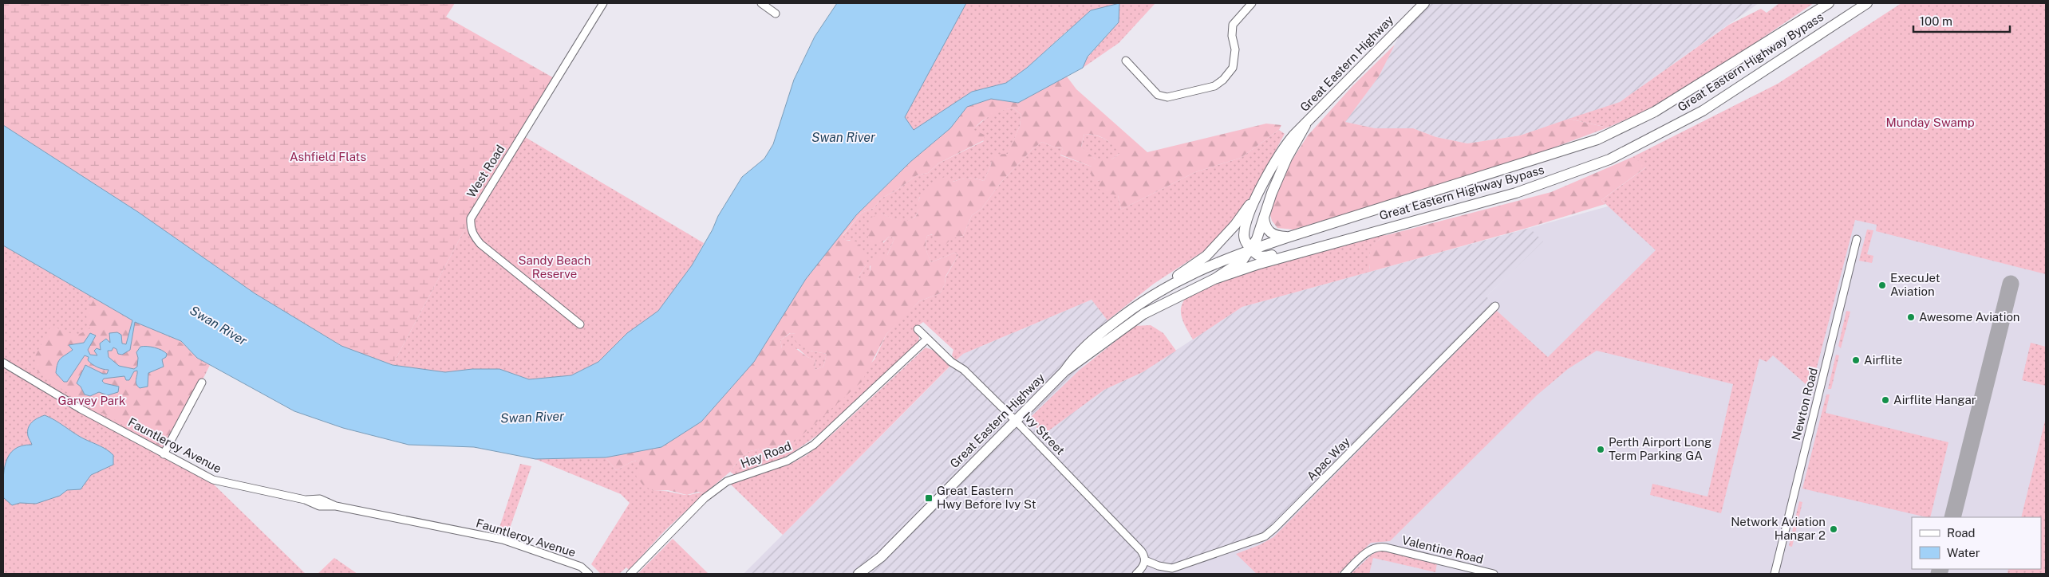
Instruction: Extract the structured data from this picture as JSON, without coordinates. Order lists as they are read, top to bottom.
{
  "streets": {
    "highway": ["Great Eastern Highway Bypass", "Great Eastern Highway"],
    "street": [
      "West Road",
      "Newton Road",
      "Ivy Street",
      "Fauntleroy Avenue",
      "Hay Road",
      "Apac Way",
      "Valentine Road"
    ]
  },
  "crossings": [
    ["Great Eastern Highway Bypass", "Great Eastern Highway"],
    ["Great Eastern Highway", "Ivy Street"],
    ["Ivy Street", "Hay Road"],
    ["Ivy Street", "Apac Way"]
  ],
  "water": ["Swan River"],
  "parks": [
    "Munday Swamp",
    "Ashfield Flats",
    "Sandy Beach Reserve",
    "Garvey Park"
  ],
  "places": {
    "other": [
      "ExecuJet Aviation",
      "Awesome Aviation",
      "Airflite",
      "Airflite Hangar",
      "Perth Airport Long Term Parking GA",
      "Network Aviation Hangar 2"
    ],
    "transit": ["Great Eastern Hwy Before Ivy St"]
  },
  "legend": ["Road", "Water"],
  "scale_bar": "100 m"
}
